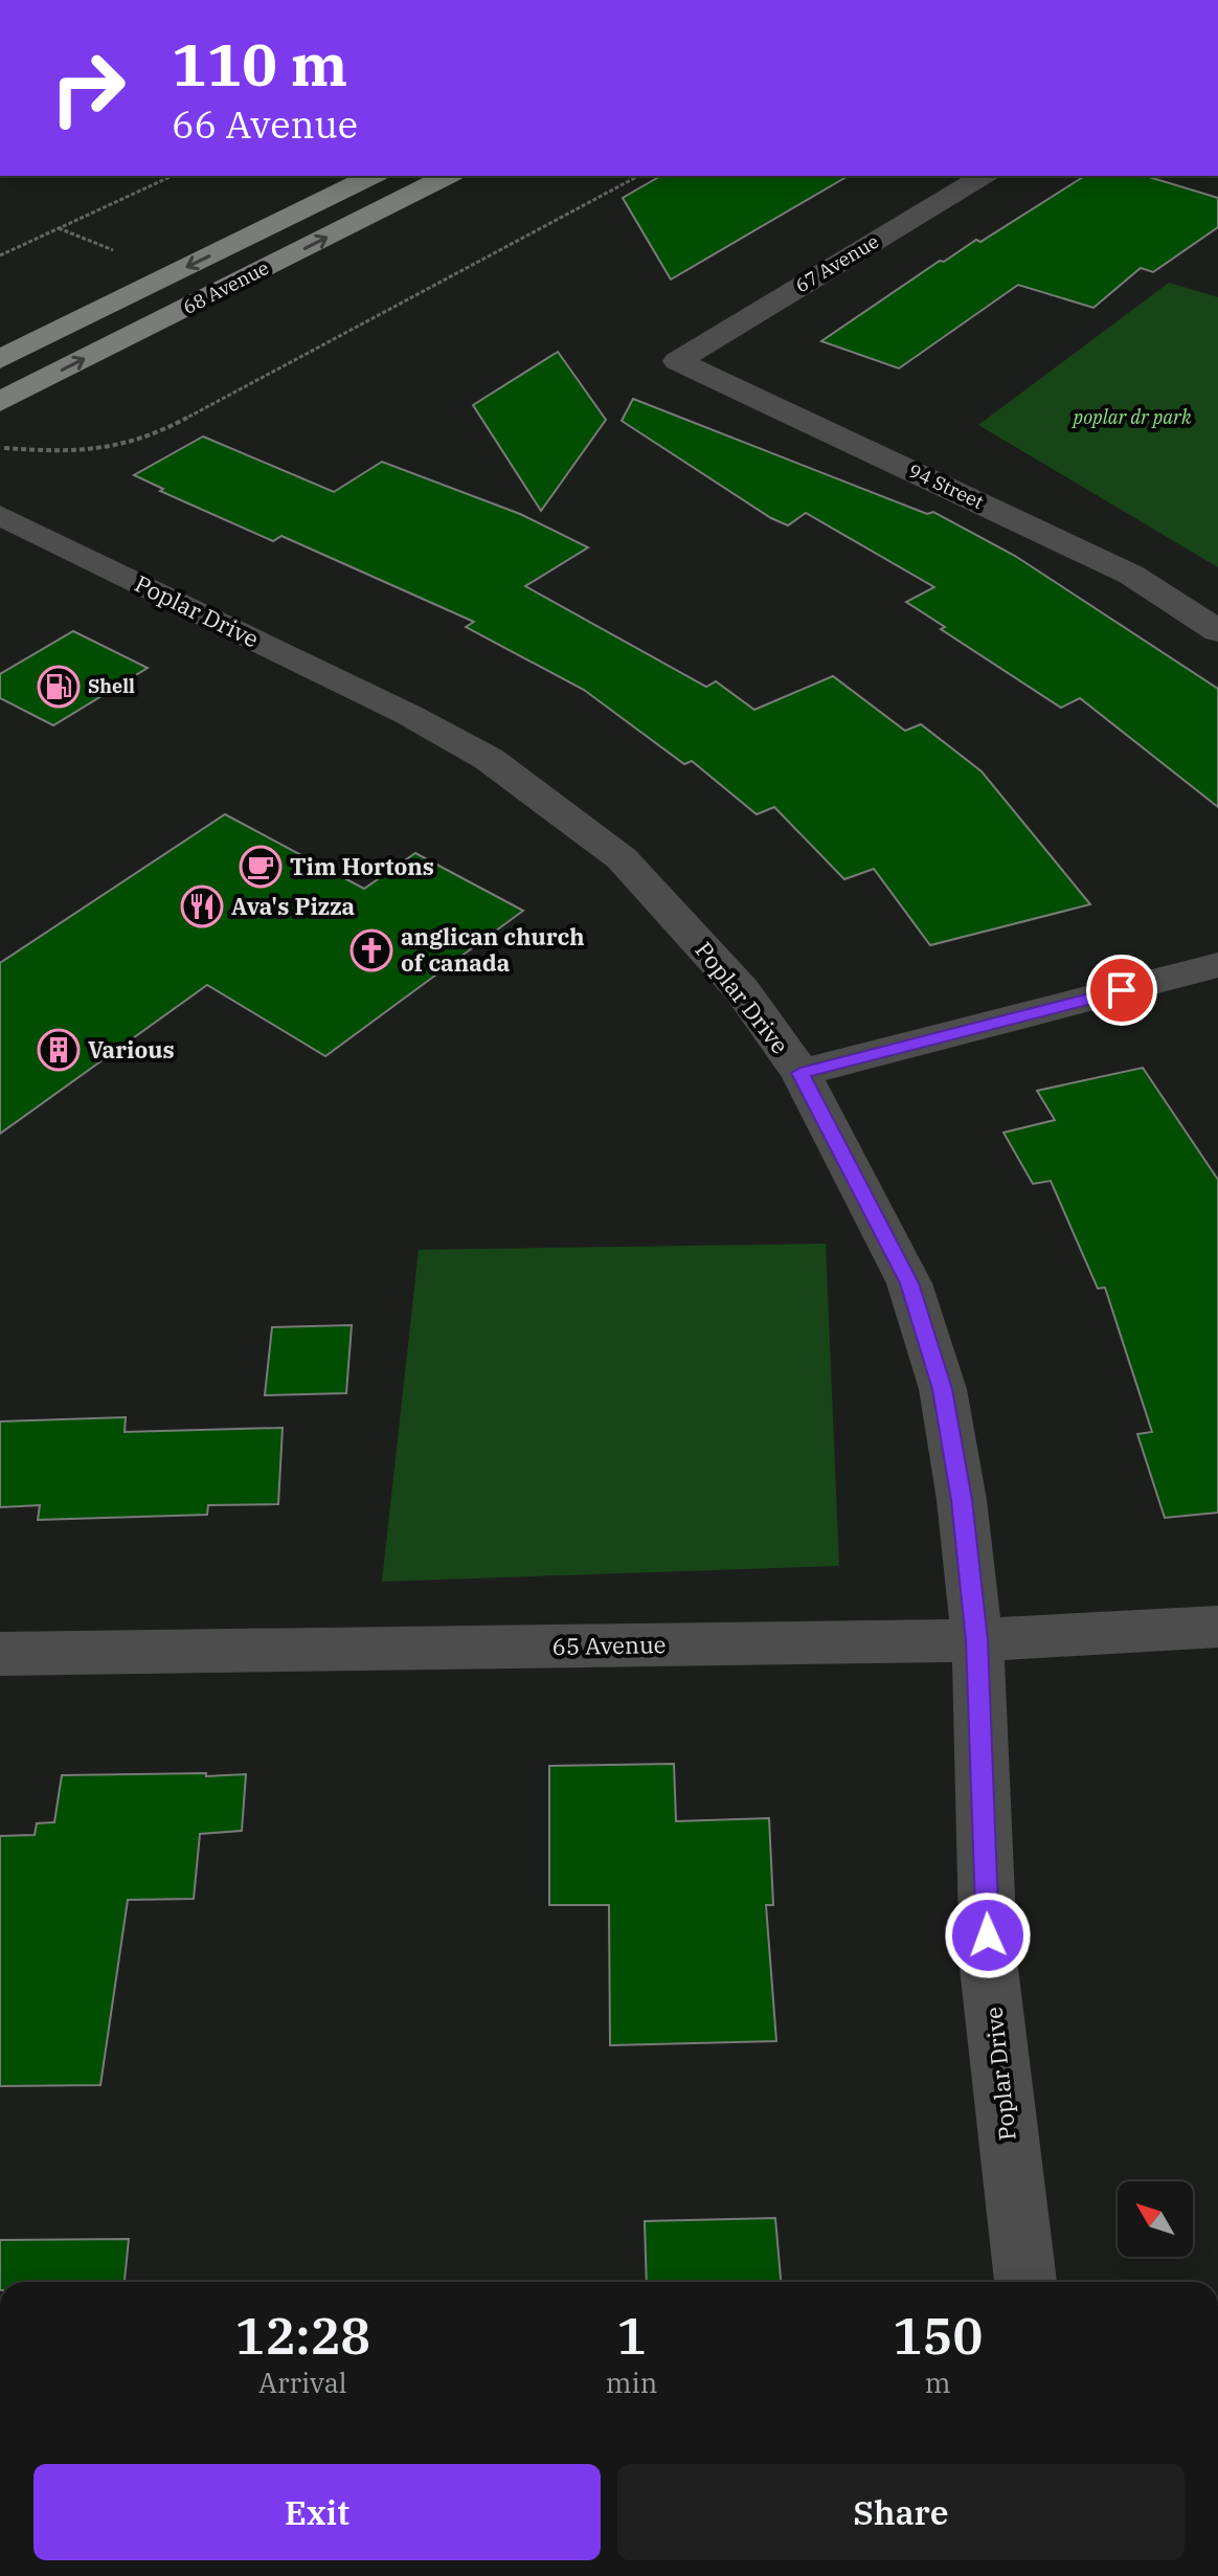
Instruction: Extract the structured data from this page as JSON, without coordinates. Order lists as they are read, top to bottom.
{
  "streets": {
    "main road": ["68 Avenue"],
    "street": [
      "67 Avenue",
      "94 Street",
      "Poplar Drive",
      "65 Avenue"
    ]
  },
  "crossings": [
    ["67 Avenue", "94 Street"],
    ["Poplar Drive", "65 Avenue"]
  ],
  "parks": ["poplar dr park"],
  "places": {
    "fuel station": ["Shell"],
    "cafe": ["Tim Hortons"],
    "restaurant": ["Ava's Pizza"],
    "church": ["anglican church of canada"],
    "building": ["Various"]
  },
  "north": "top left",
  "page": {
    "turn": ["110 m", "66 Avenue"],
    "eta": [
      "12:28",
      "Arrival",
      "1",
      "min",
      "150",
      "m"
    ],
    "buttons": ["Exit", "Share"]
  }
}
